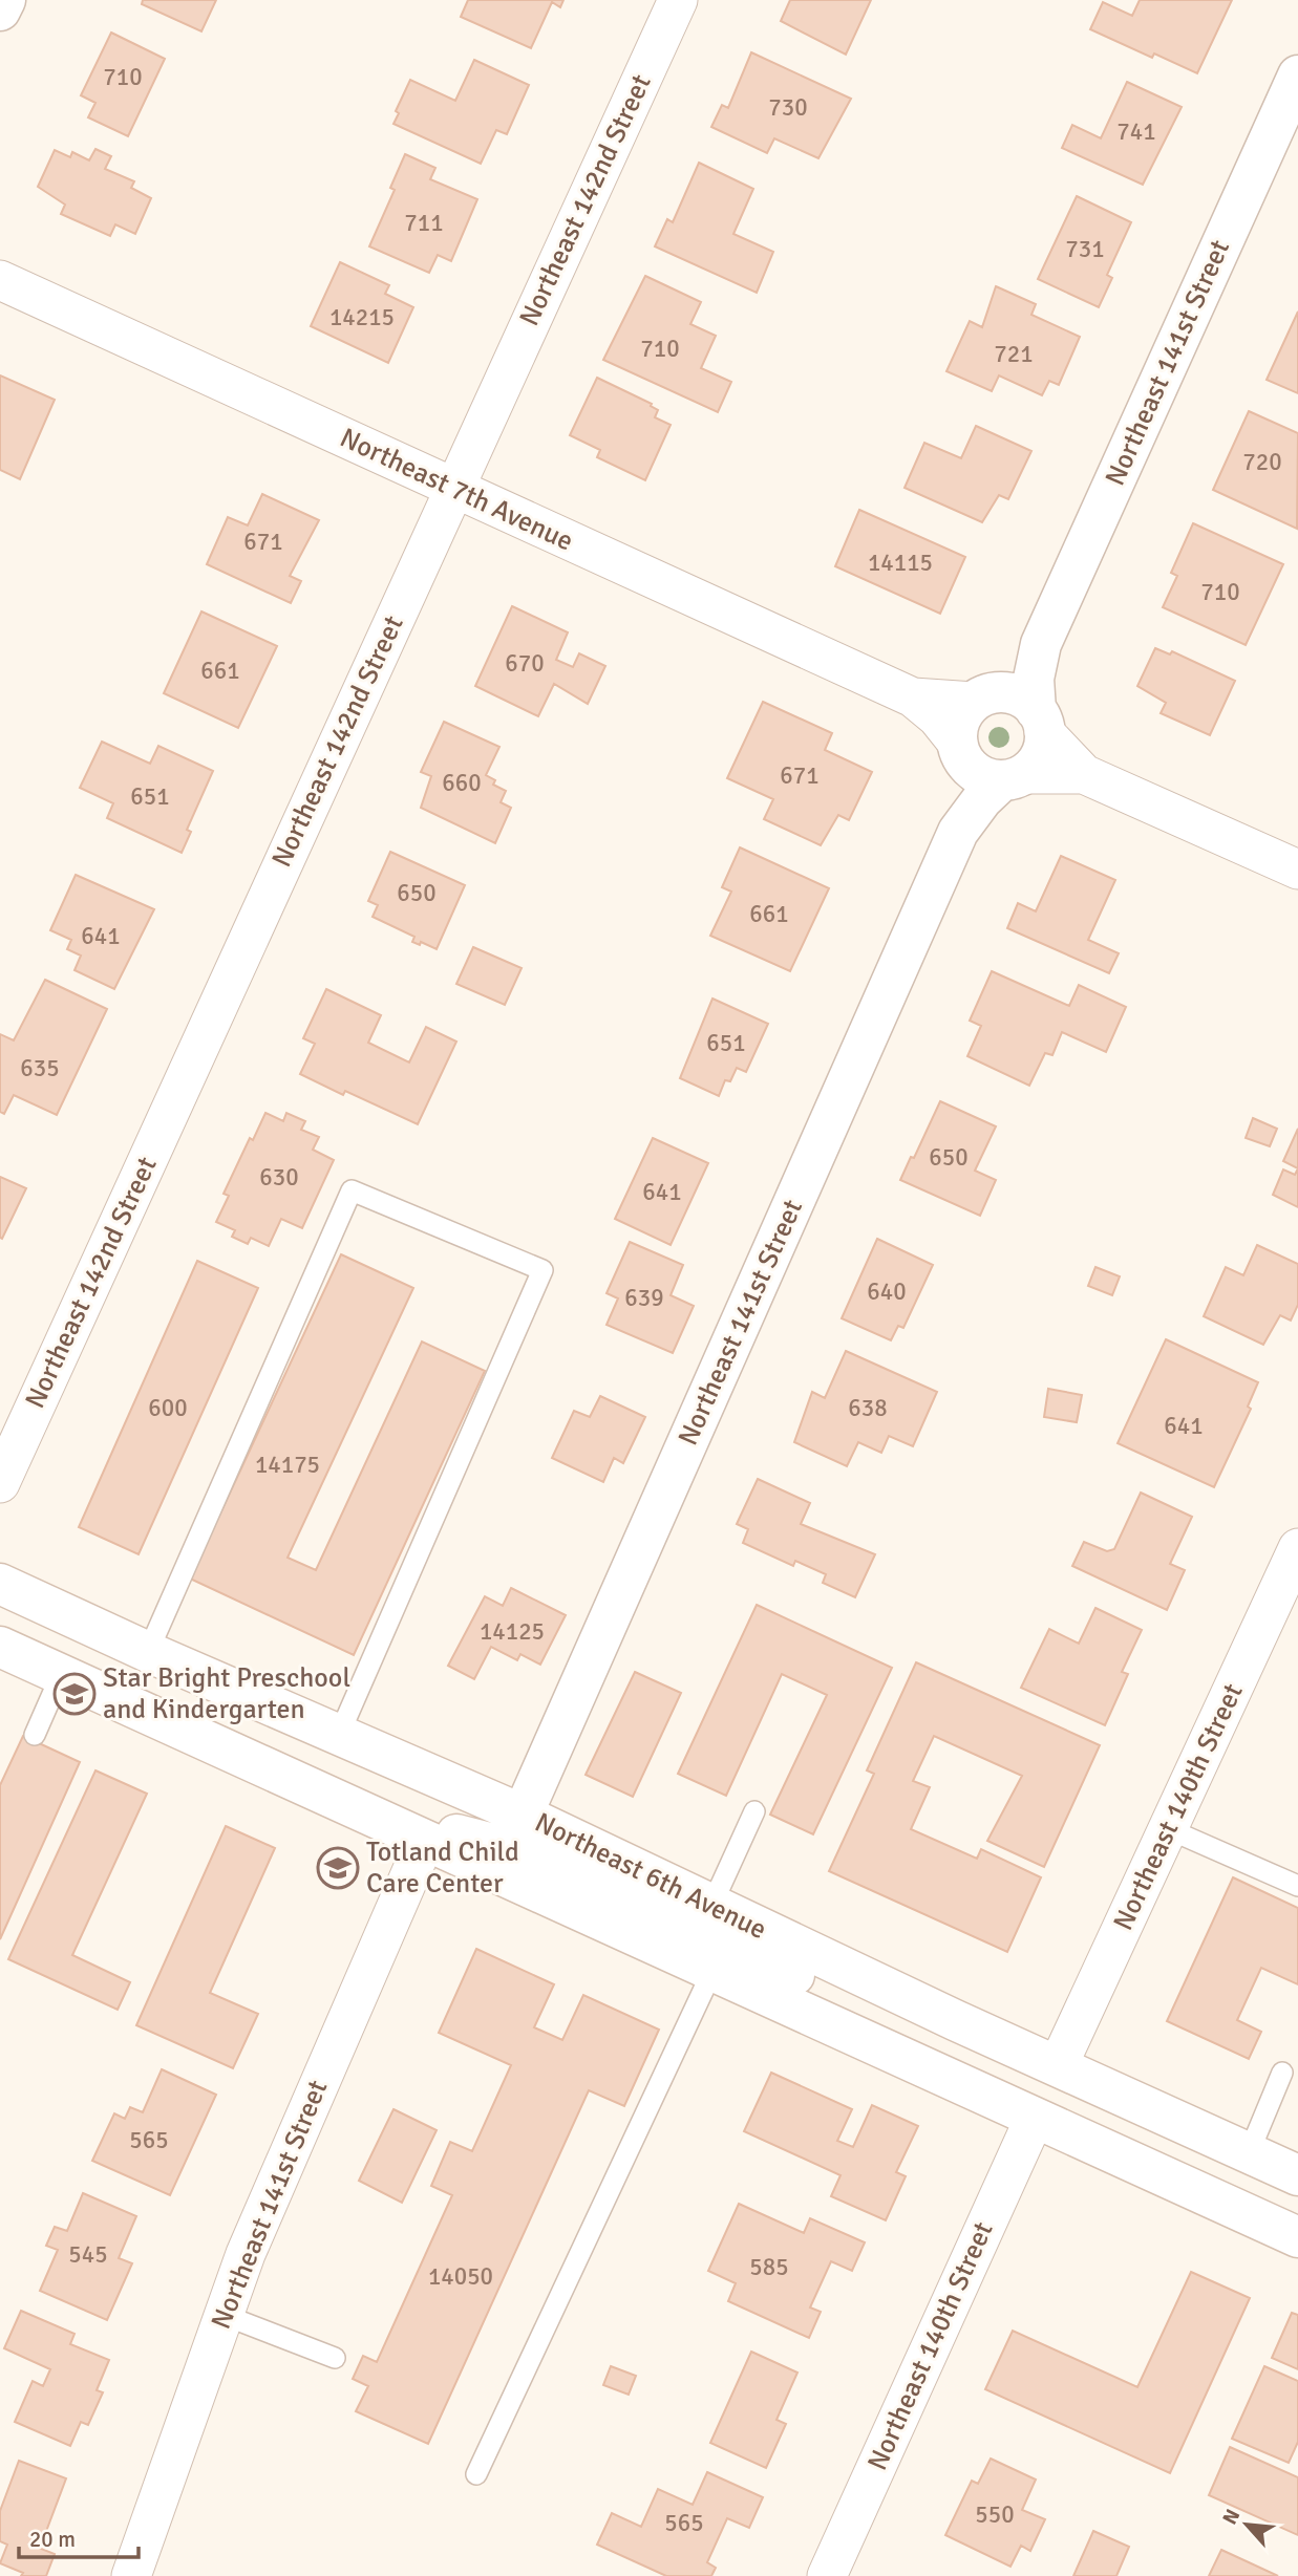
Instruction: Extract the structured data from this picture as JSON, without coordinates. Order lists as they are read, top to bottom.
{
  "streets": {
    "main road": ["Northeast 141st Street", "Northeast 6th Avenue"],
    "street": ["Northeast 142nd Street", "Northeast 7th Avenue", "Northeast 140th Street"]
  },
  "crossings": [
    ["Northeast 142nd Street", "Northeast 7th Avenue"],
    ["Northeast 141st Street", "Northeast 7th Avenue"],
    ["Northeast 141st Street", "Northeast 6th Avenue"],
    ["Northeast 140th Street", "Northeast 6th Avenue"]
  ],
  "places": {
    "school or university": ["Star Bright Preschool and Kindergarten", "Totland Child Care Center"]
  },
  "house_numbers": [
    "710",
    "730",
    "741",
    "711",
    "731",
    "14215",
    "710",
    "721",
    "720",
    "671",
    "14115",
    "710",
    "670",
    "661",
    "671",
    "660",
    "651",
    "650",
    "661",
    "641",
    "651",
    "635",
    "650",
    "630",
    "641",
    "640",
    "639",
    "600",
    "638",
    "641",
    "14175",
    "14125",
    "565",
    "545",
    "585",
    "14050",
    "550",
    "565"
  ],
  "scale_bar": "20 m",
  "north": "top left"
}
